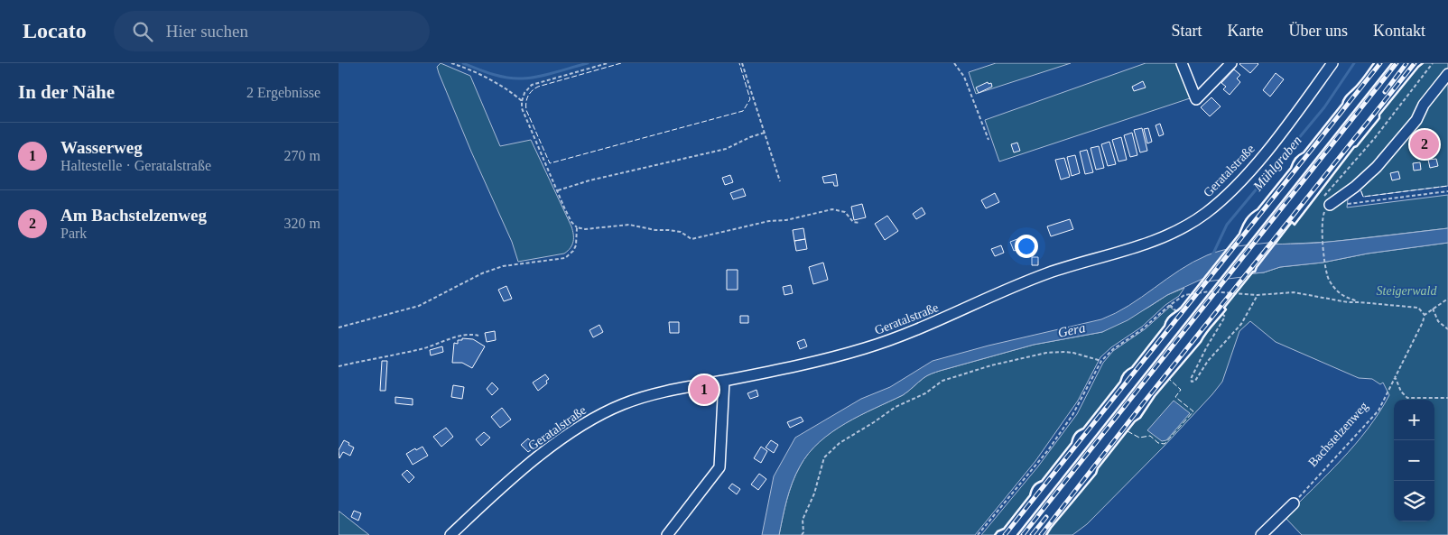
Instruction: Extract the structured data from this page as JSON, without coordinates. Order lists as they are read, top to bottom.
{
  "streets": {
    "street": ["Geratalstraße"],
    "path": ["Bachstelzenweg"]
  },
  "water": ["Mühlgraben", "Gera"],
  "parks": ["Steigerwald"],
  "page": {
    "header": "Locato",
    "search": "Hier suchen",
    "nav": [
      "Start",
      "Karte",
      "Über uns",
      "Kontakt"
    ],
    "heading": ["In der Nähe", "2 Ergebnisse"],
    "list": [
      {
        "mark": "1",
        "name": "Wasserweg",
        "note": "Haltestelle · Geratalstraße",
        "value": "270 m"
      },
      {
        "mark": "2",
        "name": "Am Bachstelzenweg",
        "note": "Park",
        "value": "320 m"
      }
    ],
    "pins": ["2", "1"],
    "map_buttons": ["+", "−"]
  }
}
